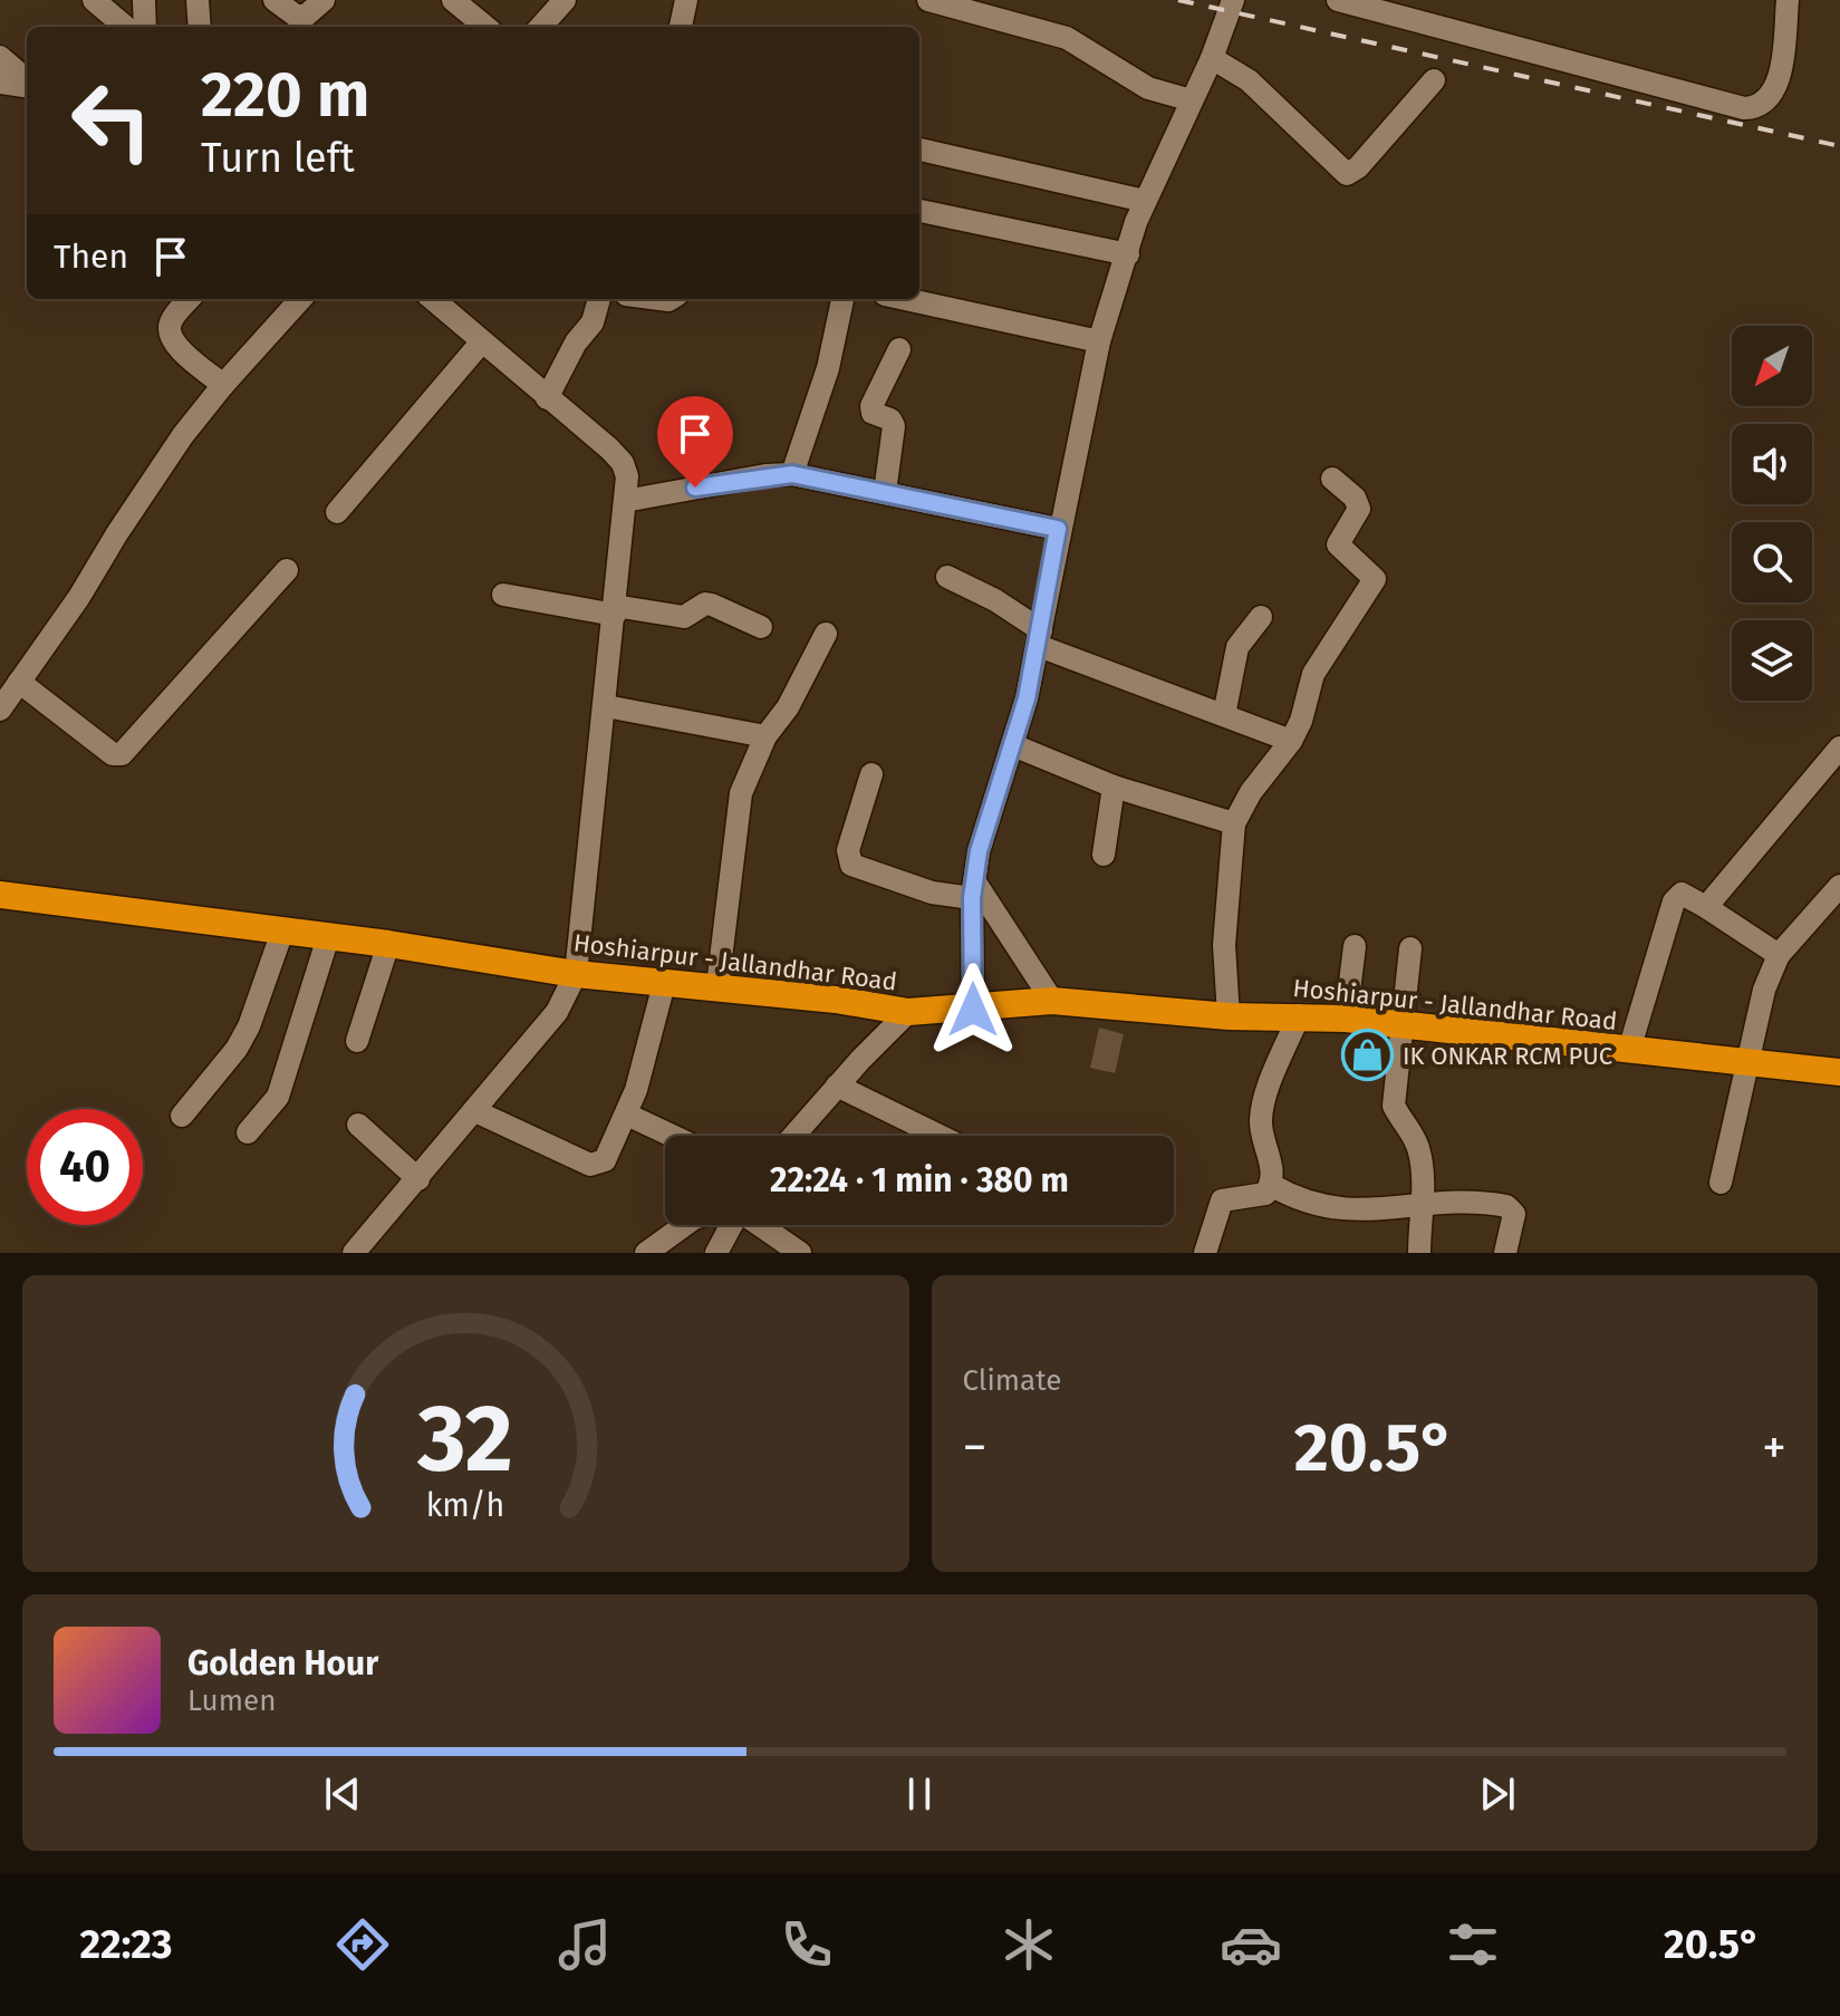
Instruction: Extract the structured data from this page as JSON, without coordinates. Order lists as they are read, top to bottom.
{
  "streets": {
    "highway": ["Hoshiarpur - Jallandhar Road"]
  },
  "places": {
    "shop": ["IK ONKAR RCM PUC"]
  },
  "north": "bottom left",
  "page": {
    "turn": ["220 m", "Turn left"],
    "then": "Then",
    "limit": "40",
    "trip": "22:24 · 1 min · 380 m",
    "tile": "Climate",
    "heat": ["−", "20.5°", "+"],
    "song": ["Golden Hour", "Lumen"],
    "tabs": ["22:23", "20.5°"],
    "gauge": ["32", "km/h"]
  }
}
